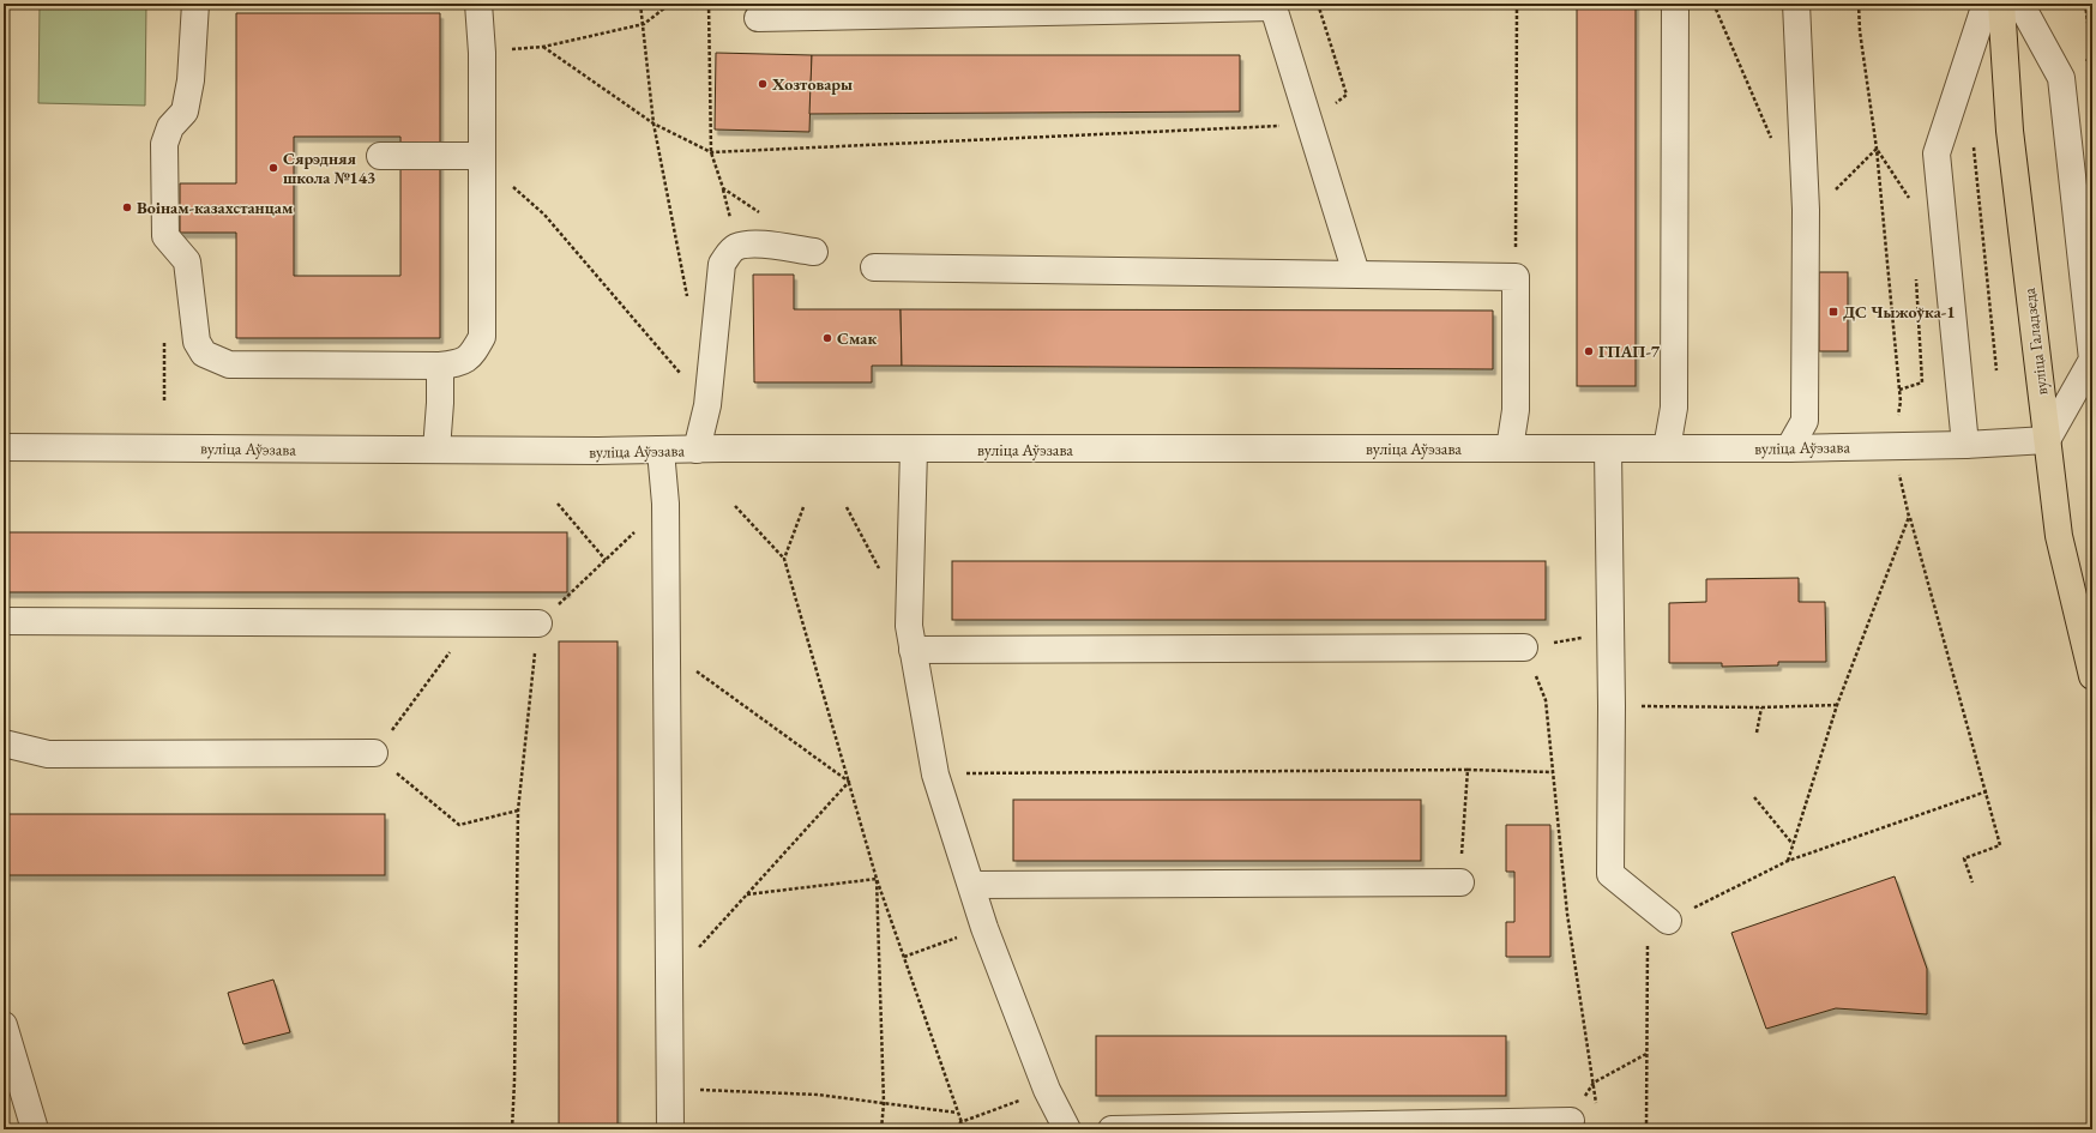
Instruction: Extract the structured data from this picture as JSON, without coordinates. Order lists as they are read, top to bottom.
{
  "streets": {
    "main road": ["вуліца Галадзеда"],
    "street": ["вуліца Аўэзава"]
  },
  "crossings": [
    ["вуліца Галадзеда", "вуліца Аўэзава"]
  ],
  "places": {
    "other": [
      "Хозтовары",
      "Сярэдняя школа №143",
      "Воінам-казахстанцам",
      "Смак",
      "ГПАП-7"
    ],
    "transit": ["ДС Чыжоўка-1"]
  }
}
